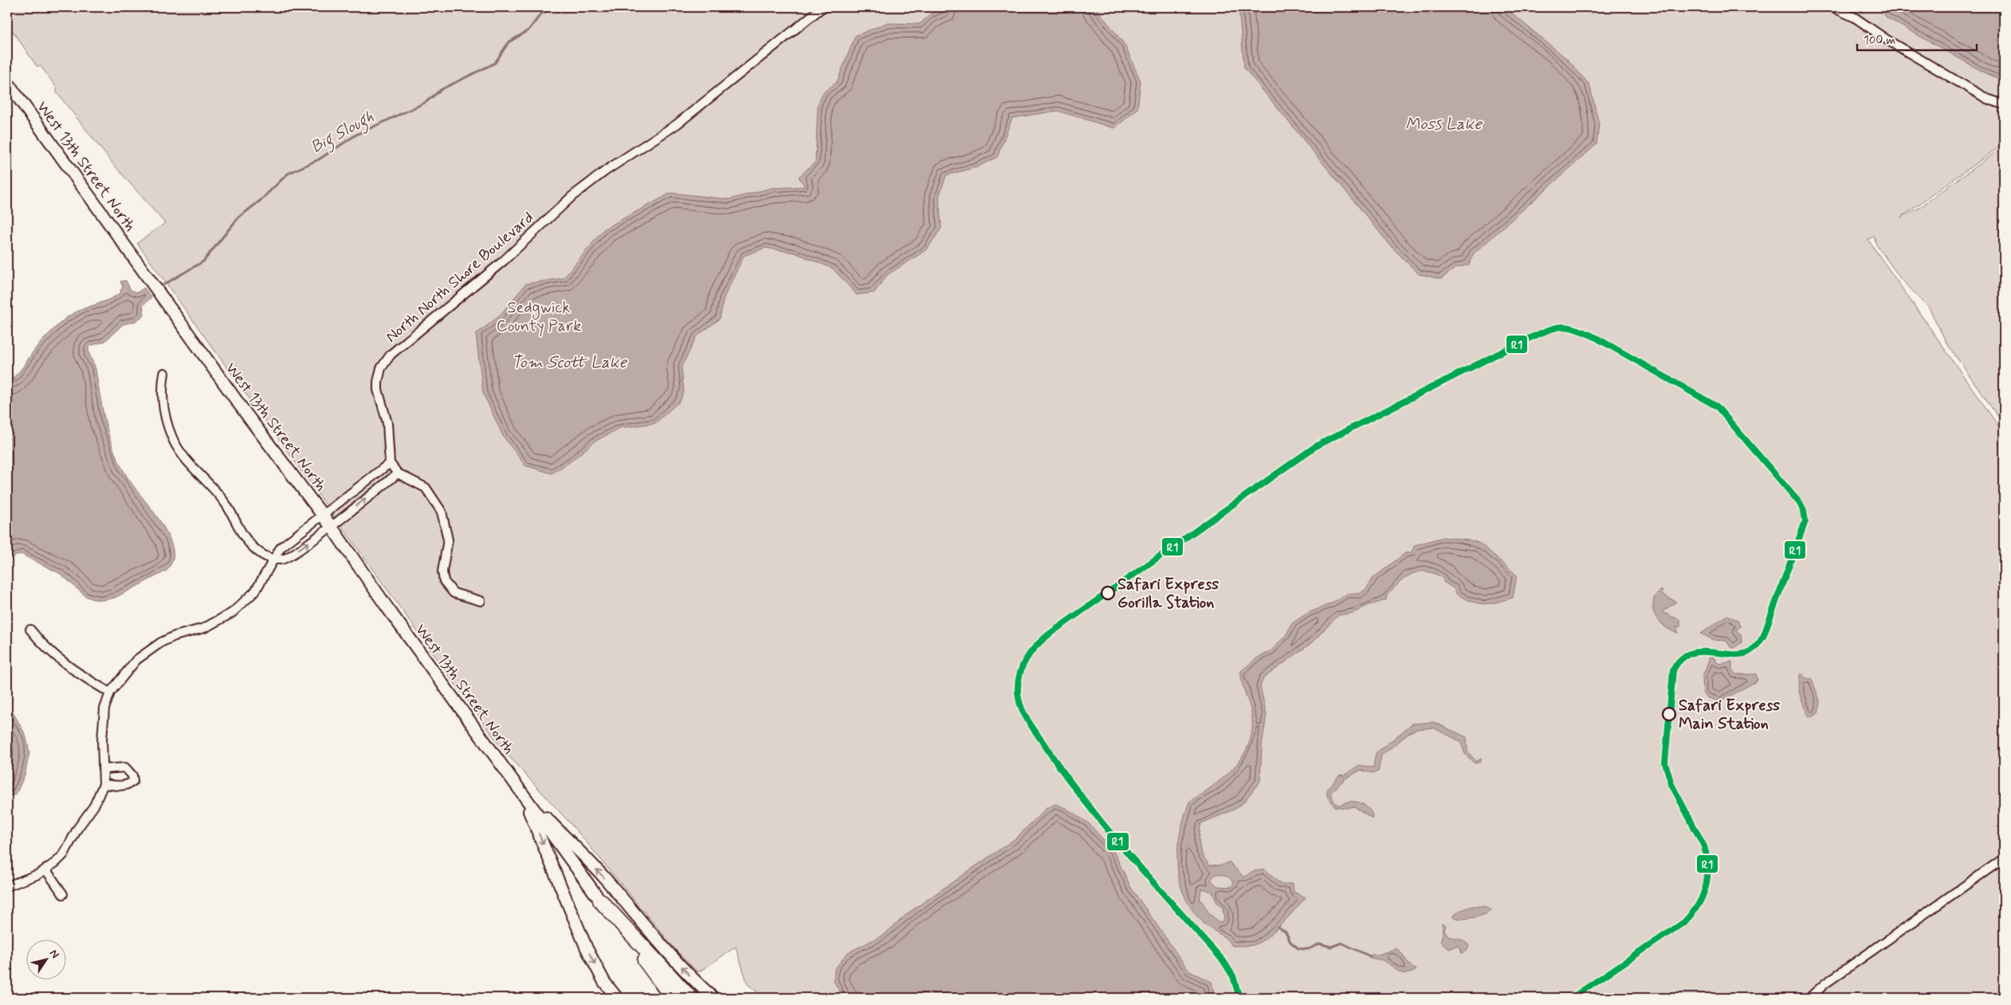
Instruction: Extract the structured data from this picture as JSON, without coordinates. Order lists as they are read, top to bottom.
{
  "streets": {
    "street": ["West 13th Street North", "North North Shore Boulevard"]
  },
  "water": ["Moss Lake", "Big Slough", "Tom Scott Lake"],
  "parks": ["Sedgwick County Park"],
  "places": ["Safari Express Gorilla Station", "Safari Express Main Station"],
  "lines": ["transit line R1"],
  "scale_bar": "100 m",
  "north": "top right"
}
